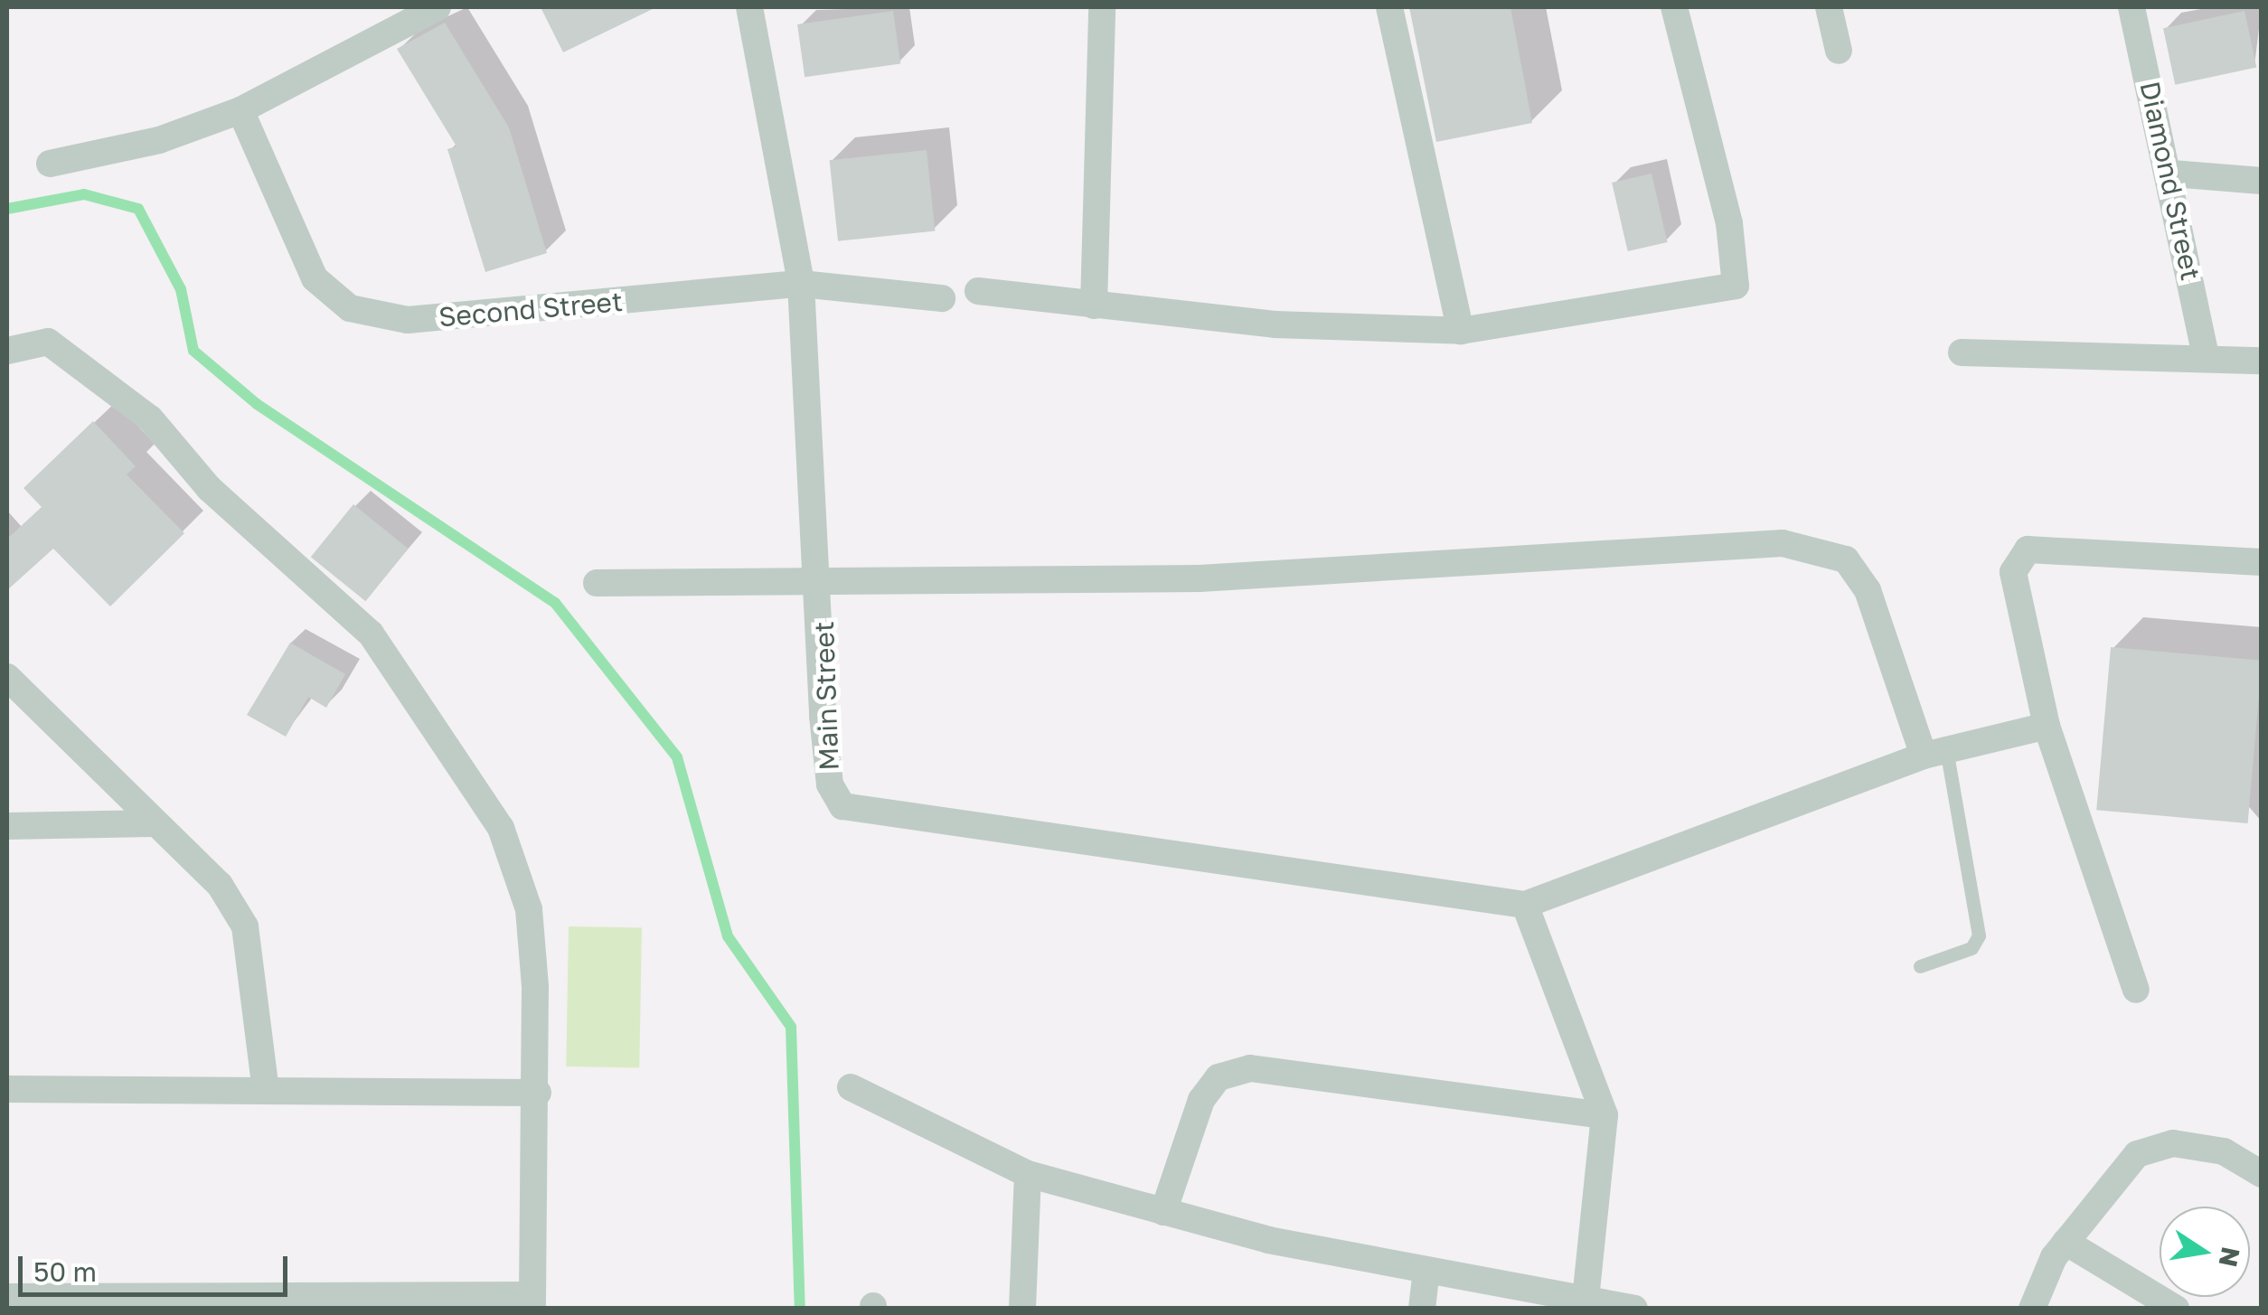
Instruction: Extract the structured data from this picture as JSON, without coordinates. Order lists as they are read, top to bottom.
{
  "streets": {
    "street": ["Diamond Street", "Second Street", "Main Street"]
  },
  "crossings": [
    ["Second Street", "Main Street"]
  ],
  "scale_bar": "50 m",
  "north": "right"
}
